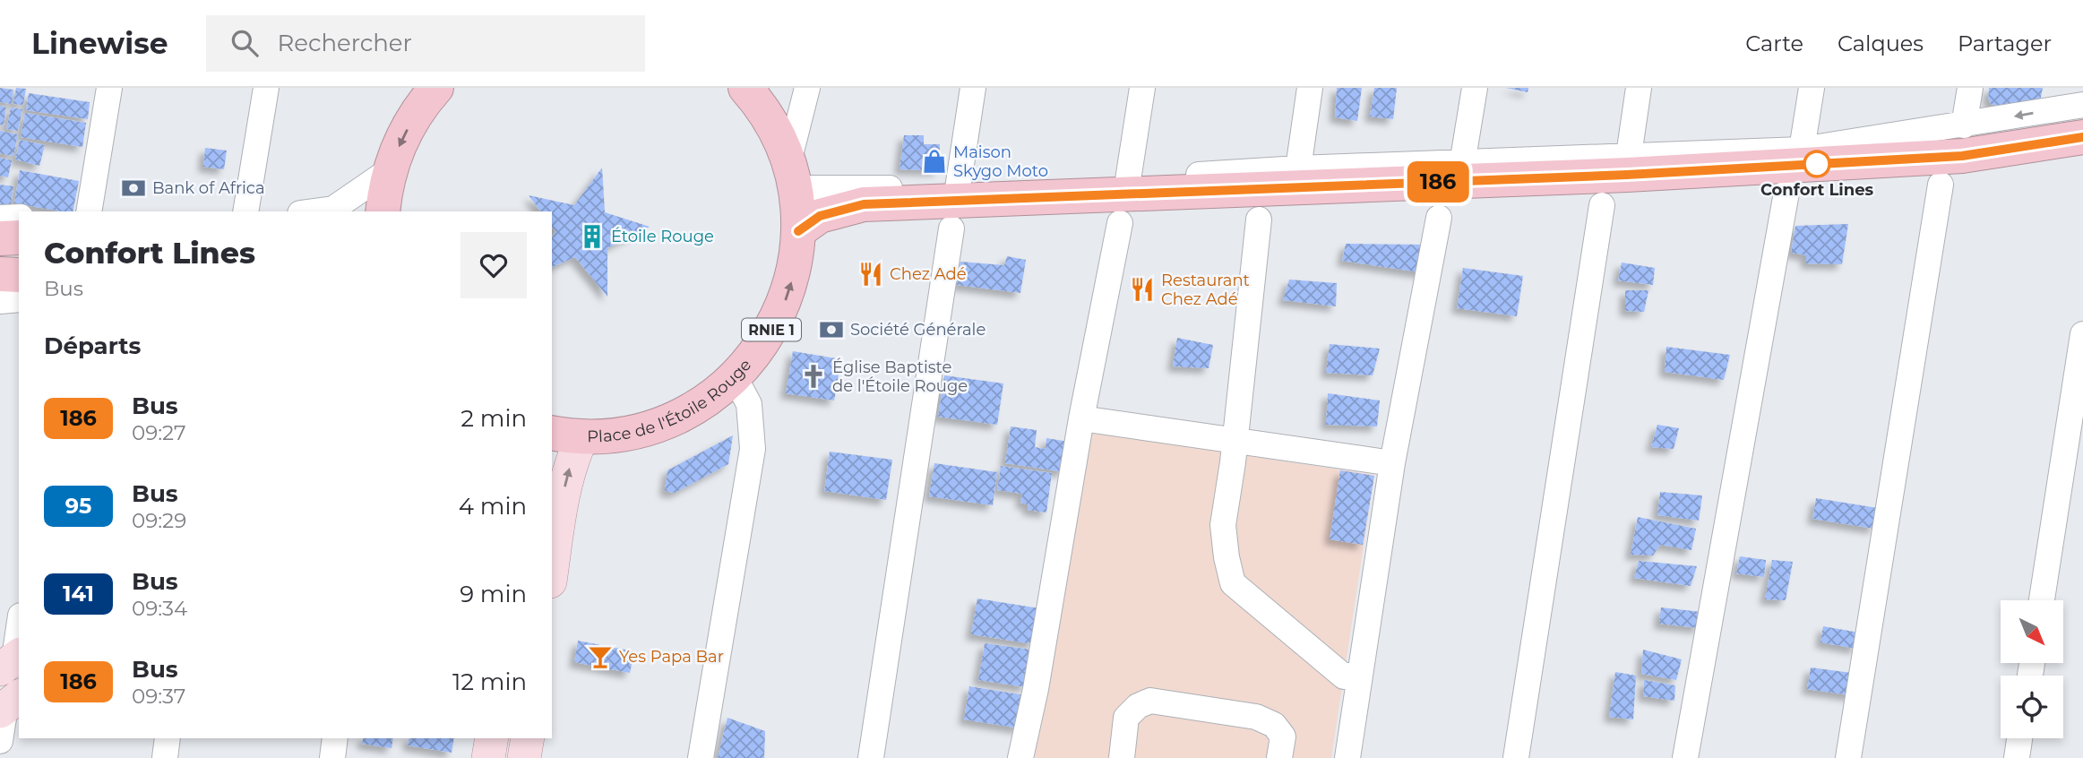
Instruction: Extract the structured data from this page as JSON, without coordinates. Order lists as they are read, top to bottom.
{
  "streets": {
    "highway": ["RNIE 1", "Place de l'Étoile Rouge"]
  },
  "places": {
    "shop": ["Maison Skygo Moto"],
    "other": ["Confort Lines"],
    "bank": ["Bank of Africa", "Société Générale"],
    "building": ["Étoile Rouge"],
    "restaurant": ["Chez Adé", "Restaurant Chez Adé"],
    "church": ["Église Baptiste de l'Étoile Rouge"],
    "bar": ["Yes Papa Bar"]
  },
  "lines": ["bus line 186"],
  "north": "bottom right",
  "page": {
    "header": "Linewise",
    "search": "Rechercher",
    "nav": ["Carte", "Calques", "Partager"],
    "on_map": "186",
    "heading": [
      ["Confort Lines", "Bus"],
      "Départs"
    ],
    "list": [
      {
        "mark": "186",
        "name": "Bus",
        "note": "09:27",
        "value": "2 min"
      },
      {
        "mark": "95",
        "name": "Bus",
        "note": "09:29",
        "value": "4 min"
      },
      {
        "mark": "141",
        "name": "Bus",
        "note": "09:34",
        "value": "9 min"
      },
      {
        "mark": "186",
        "name": "Bus",
        "note": "09:37",
        "value": "12 min"
      }
    ]
  }
}
